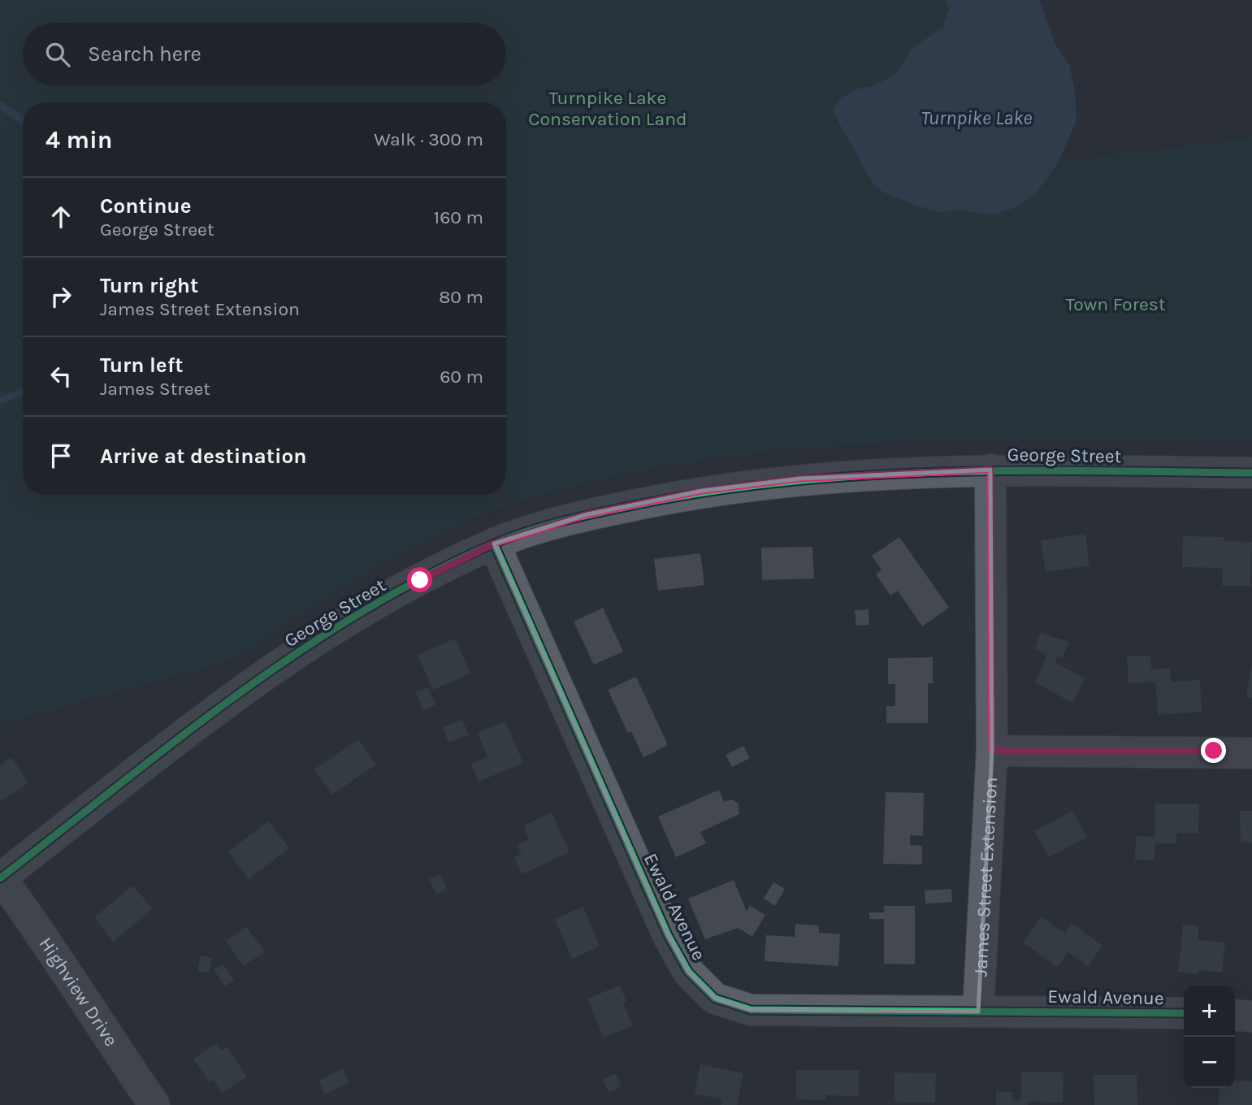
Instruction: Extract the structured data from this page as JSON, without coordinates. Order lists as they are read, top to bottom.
{
  "streets": {
    "street": [
      "George Street",
      "James Street Extension",
      "Ewald Avenue",
      "Highview Drive"
    ]
  },
  "crossings": [
    ["George Street", "James Street Extension"],
    ["George Street", "Ewald Avenue"],
    ["George Street", "Highview Drive"],
    ["James Street Extension", "Ewald Avenue"]
  ],
  "water": ["Turnpike Lake"],
  "parks": ["Turnpike Lake Conservation Land", "Town Forest"],
  "page": {
    "search": "Search here",
    "heading": ["4 min", "Walk · 300 m"],
    "list": [
      ["Continue", "George Street", "160 m"],
      ["Turn right", "James Street Extension", "80 m"],
      ["Turn left", "James Street", "60 m"],
      "Arrive at destination"
    ],
    "map_buttons": ["+", "−"]
  }
}
